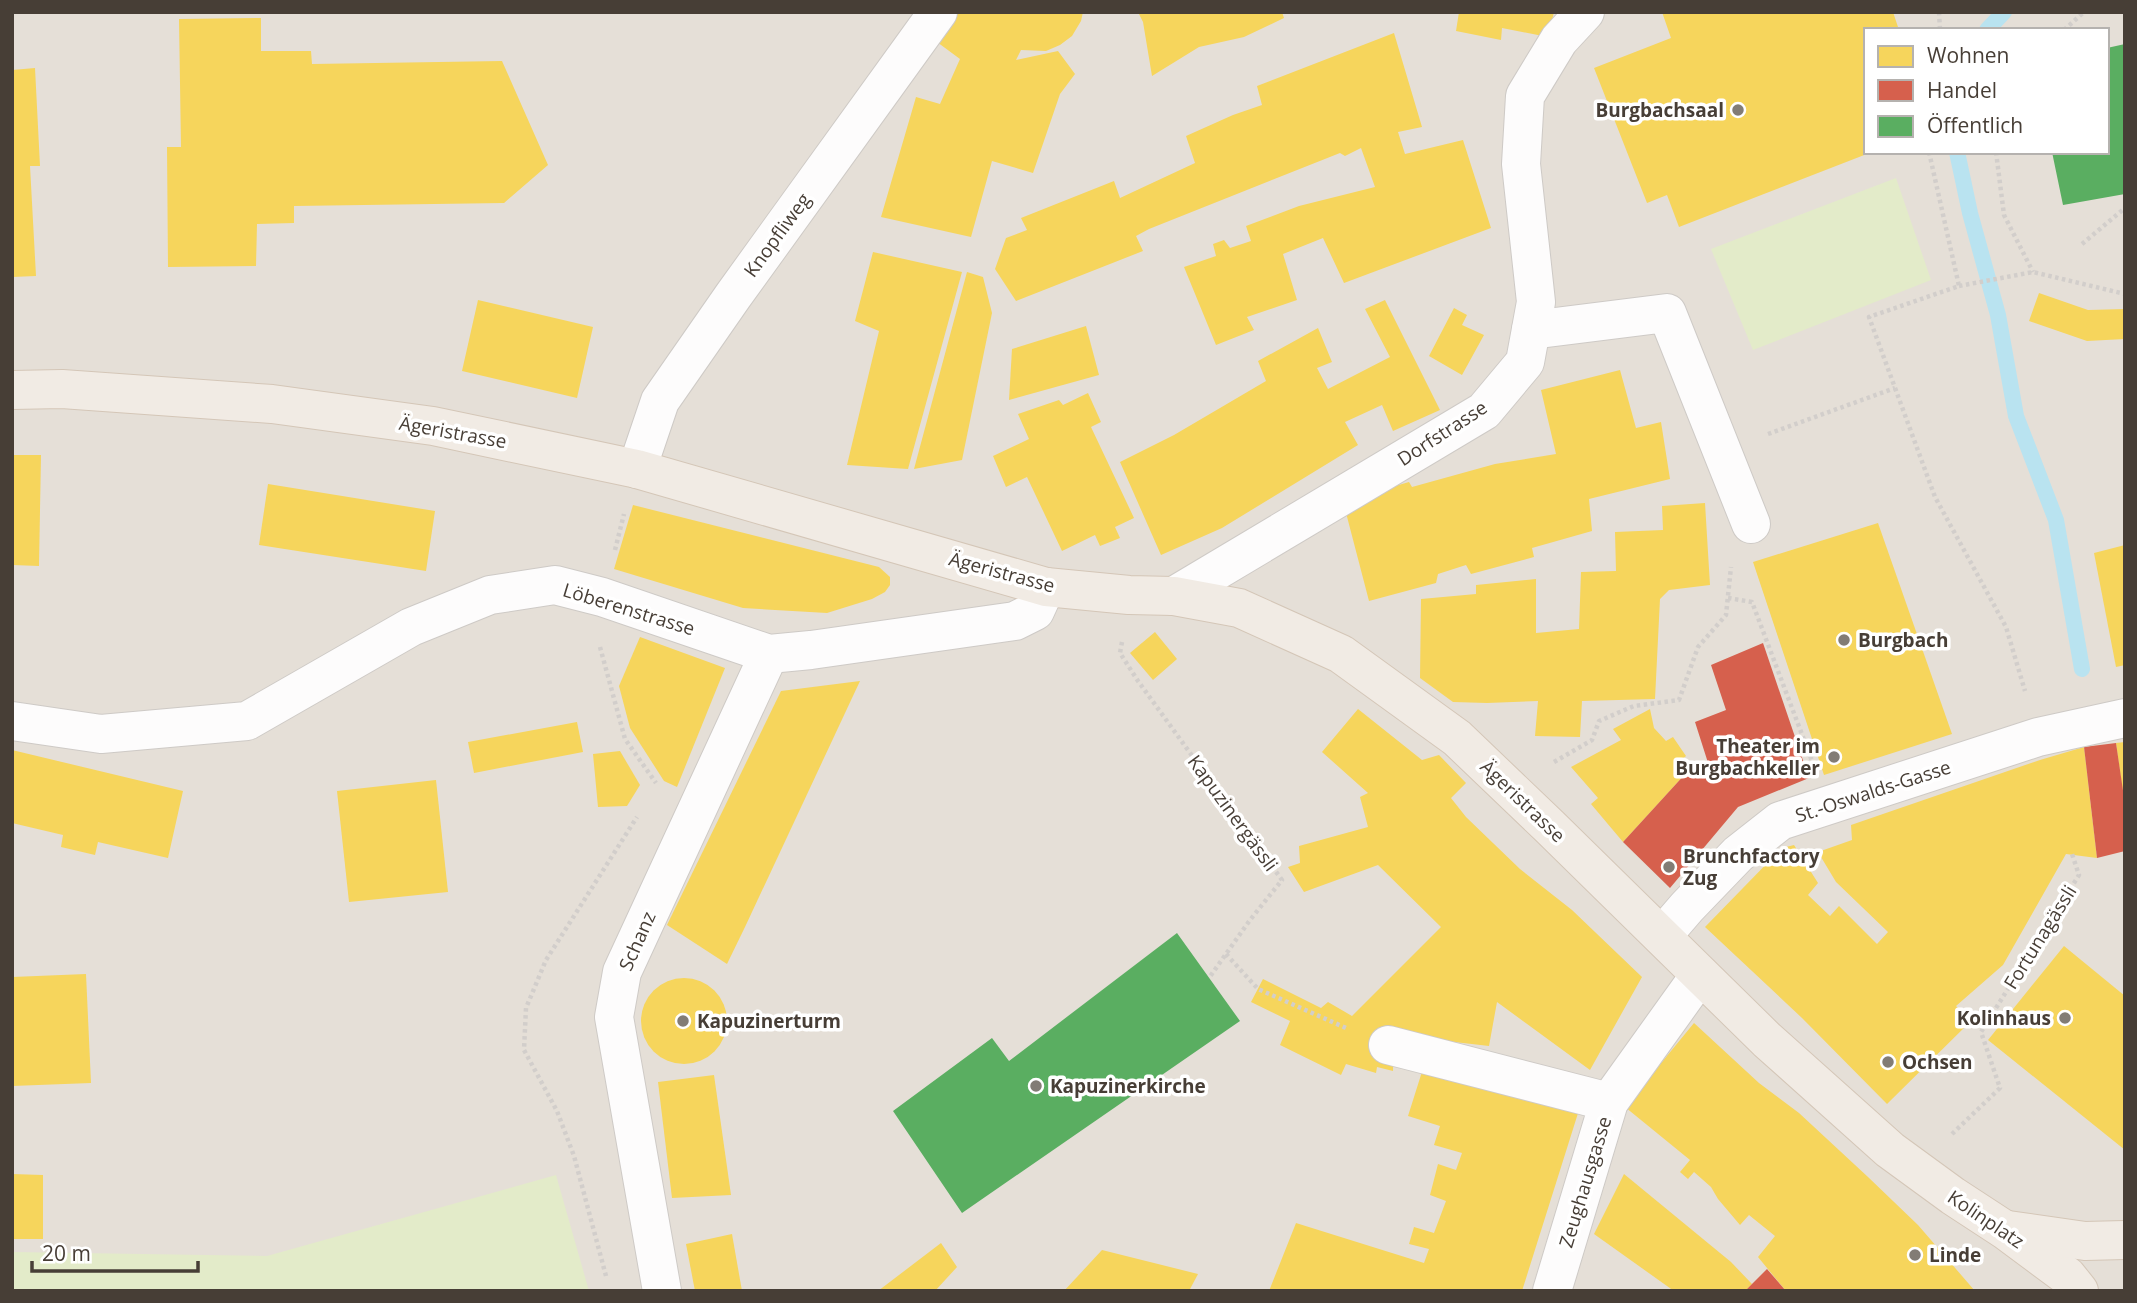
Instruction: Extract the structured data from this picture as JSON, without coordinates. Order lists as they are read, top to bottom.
{
  "streets": {
    "main road": ["Ägeristrasse", "Kolinplatz"],
    "street": [
      "Knopfliweg",
      "Dorfstrasse",
      "Löberenstrasse",
      "St.-Oswalds-Gasse",
      "Schanz",
      "Zeughausgasse"
    ],
    "path": ["Kapuzinergässli", "Fortunagässli"]
  },
  "crossings": [
    ["Knopfliweg", "Ägeristrasse"],
    ["Ägeristrasse", "Dorfstrasse"],
    ["Ägeristrasse", "Löberenstrasse"],
    ["Ägeristrasse", "St.-Oswalds-Gasse"],
    ["Ägeristrasse", "Fortunagässli"],
    ["Ägeristrasse", "Zeughausgasse"],
    ["Ägeristrasse", "Kolinplatz"],
    ["Löberenstrasse", "Schanz"],
    ["Fortunagässli", "Kolinplatz"]
  ],
  "places": [
    "Burgbachsaal",
    "Burgbach",
    "Theater im Burgbachkeller",
    "Brunchfactory Zug",
    "Kolinhaus",
    "Kapuzinerturm",
    "Ochsen",
    "Kapuzinerkirche",
    "Linde"
  ],
  "legend": ["Wohnen", "Handel", "Öffentlich"],
  "scale_bar": "20 m"
}
